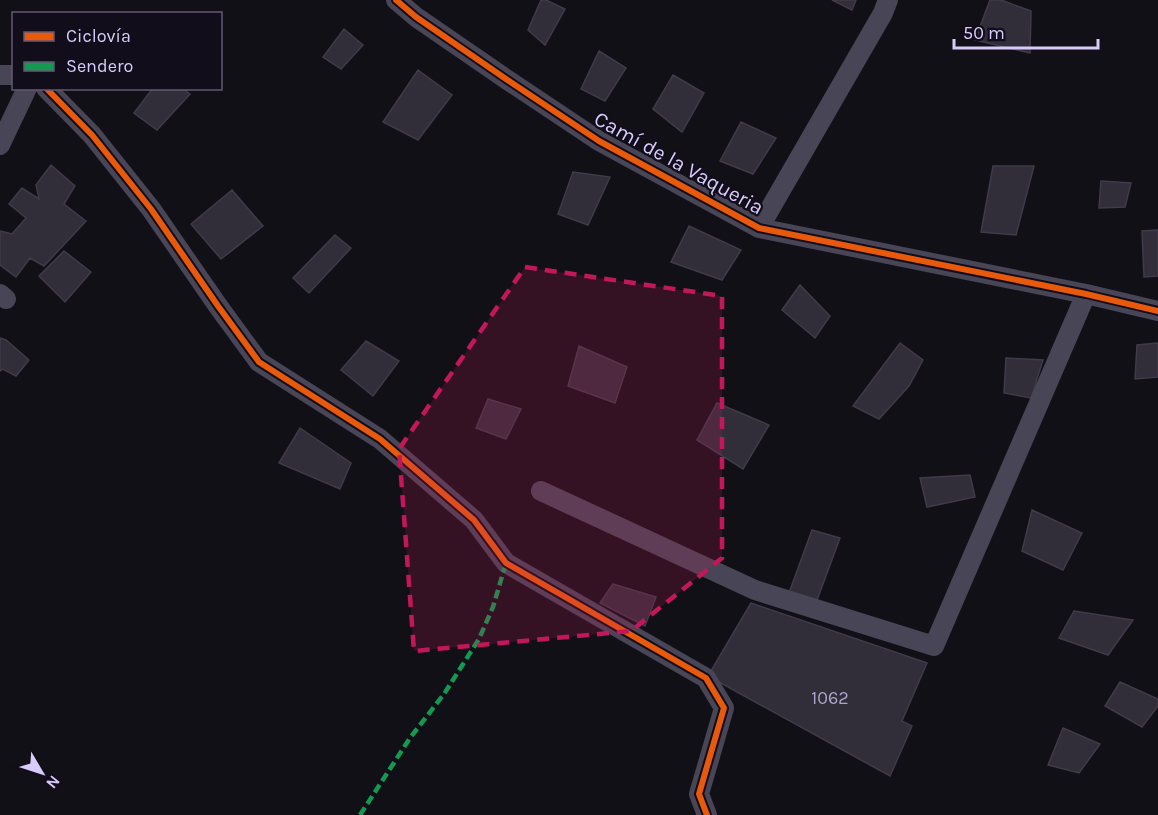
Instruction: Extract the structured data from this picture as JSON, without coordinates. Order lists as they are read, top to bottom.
{
  "streets": {
    "street": ["Camí de la Vaqueria"]
  },
  "house_numbers": ["1062"],
  "legend": ["Ciclovía", "Sendero"],
  "scale_bar": "50 m",
  "north": "bottom right"
}
